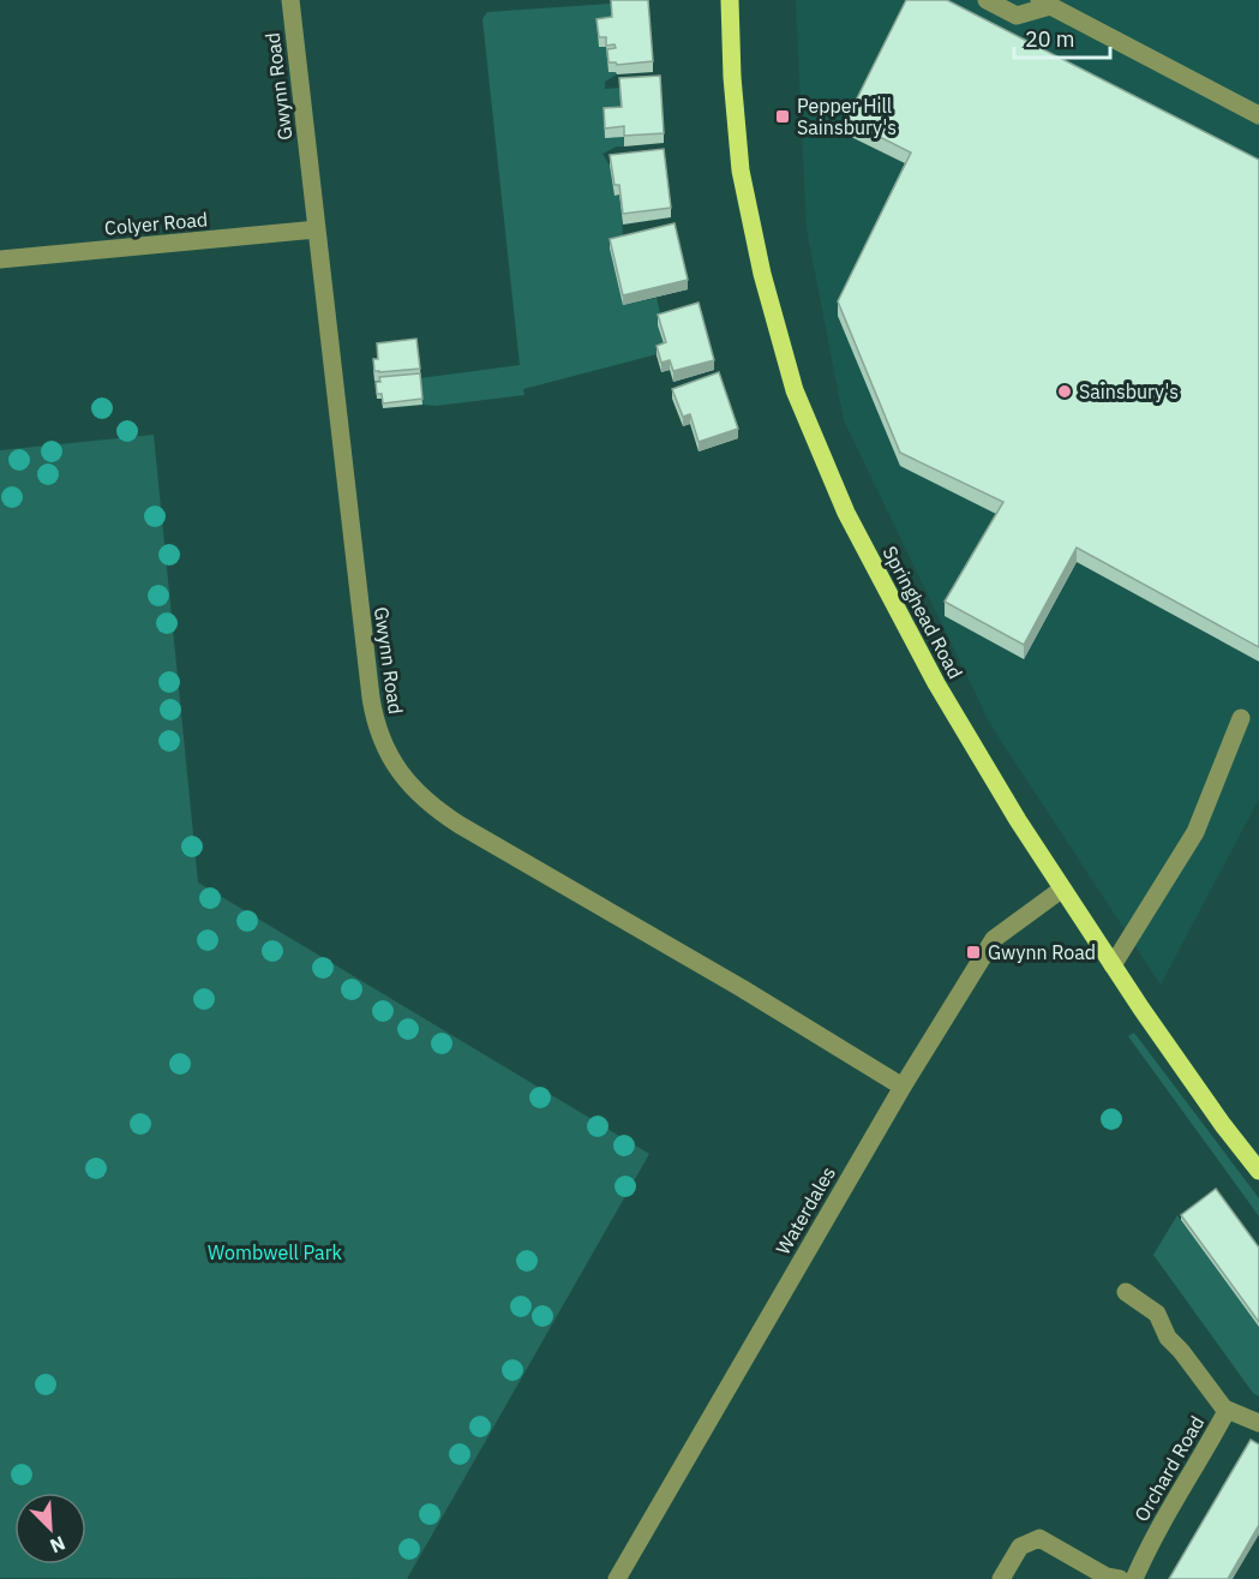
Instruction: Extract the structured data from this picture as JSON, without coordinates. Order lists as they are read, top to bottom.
{
  "streets": {
    "main road": ["Springhead Road"],
    "street": [
      "Gwynn Road",
      "Colyer Road",
      "Waterdales",
      "Orchard Road"
    ]
  },
  "crossings": [
    ["Gwynn Road", "Colyer Road"],
    ["Gwynn Road", "Waterdales"],
    ["Springhead Road", "Waterdales"]
  ],
  "parks": ["Wombwell Park"],
  "places": {
    "transit": ["Pepper Hill Sainsbury's", "Gwynn Road"],
    "other": ["Sainsbury's"]
  },
  "scale_bar": "20 m",
  "north": "bottom right"
}
